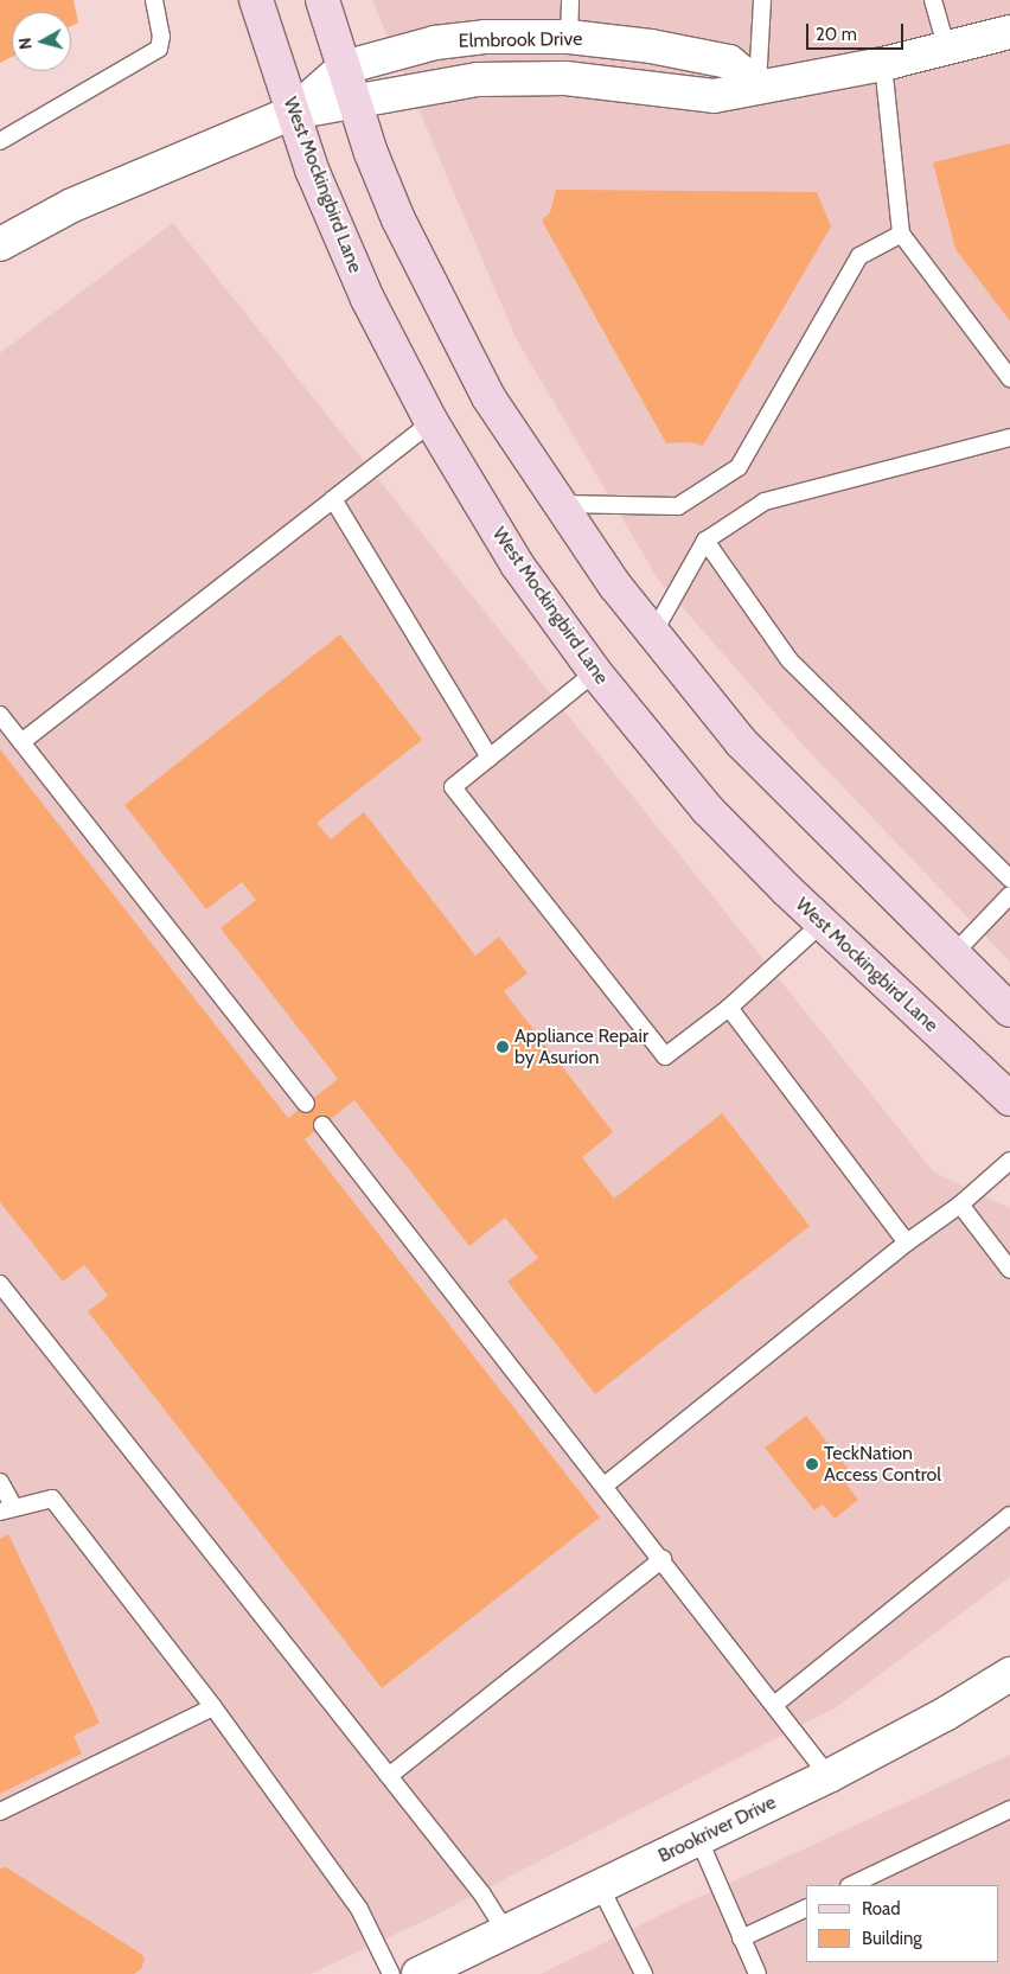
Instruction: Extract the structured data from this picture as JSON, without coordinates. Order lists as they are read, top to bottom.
{
  "streets": {
    "main road": ["West Mockingbird Lane"],
    "street": ["Elmbrook Drive", "Brookriver Drive"]
  },
  "crossings": [
    ["Elmbrook Drive", "West Mockingbird Lane"]
  ],
  "places": ["Appliance Repair by Asurion", "TeckNation Access Control"],
  "legend": ["Road", "Building"],
  "scale_bar": "20 m",
  "north": "left"
}
